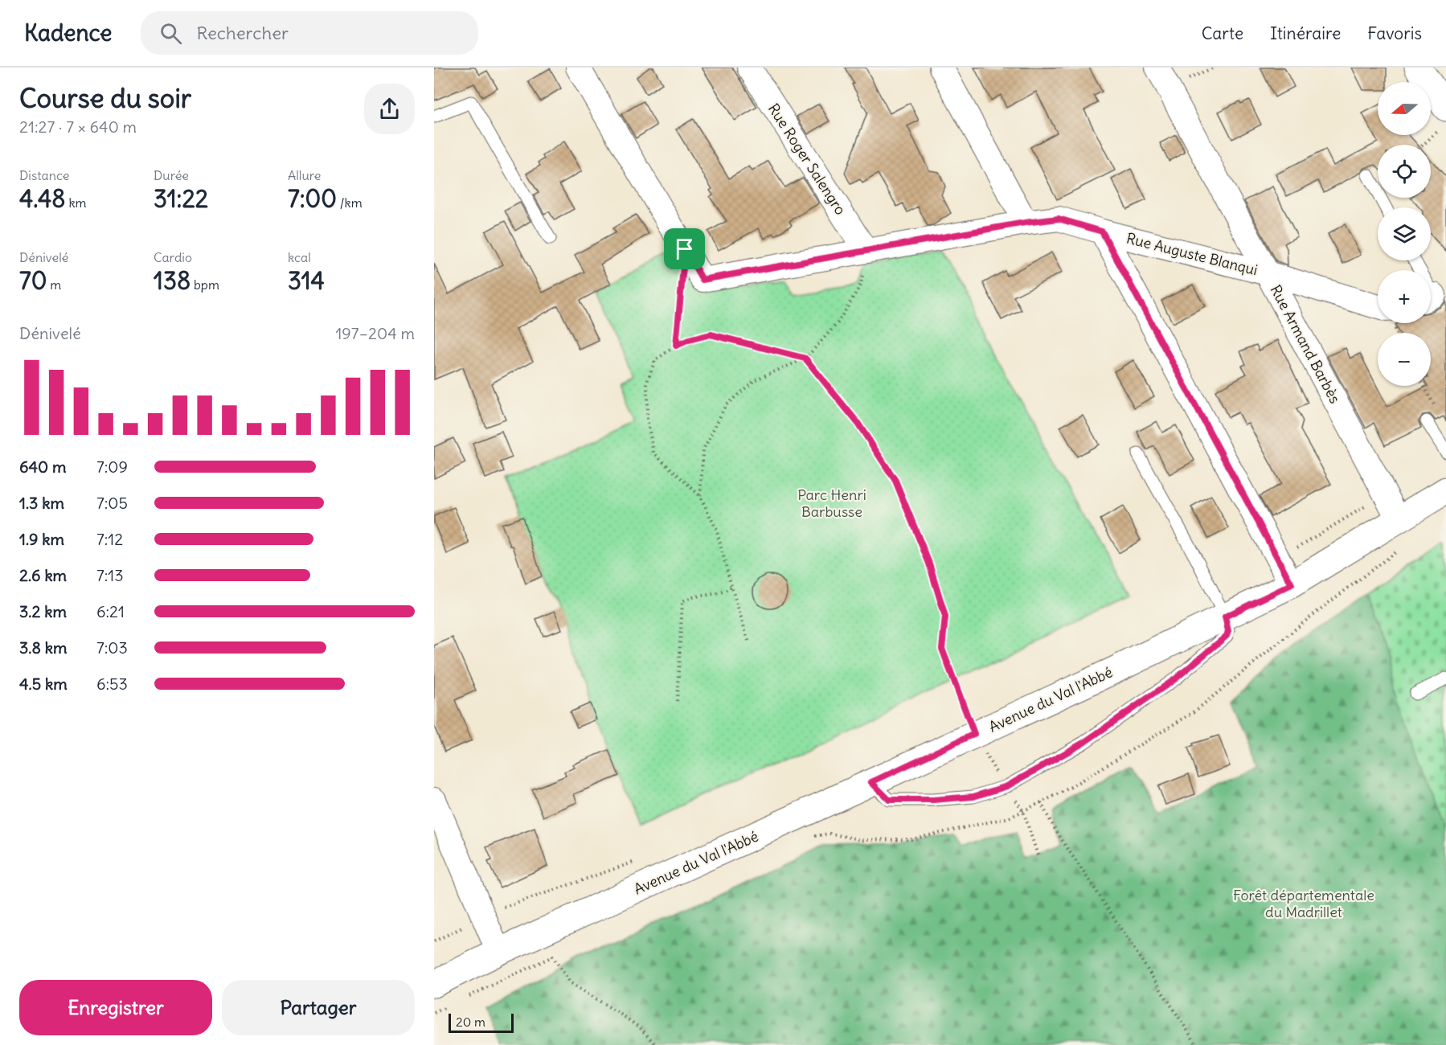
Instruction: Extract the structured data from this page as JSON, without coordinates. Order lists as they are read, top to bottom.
{
  "streets": {
    "main road": ["Avenue du Val l'Abbé"],
    "street": ["Rue Roger Salengro", "Rue Auguste Blanqui", "Rue Armand Barbès"]
  },
  "crossings": [
    ["Rue Roger Salengro", "Rue Auguste Blanqui"],
    ["Rue Auguste Blanqui", "Rue Armand Barbès"],
    ["Rue Armand Barbès", "Avenue du Val l'Abbé"]
  ],
  "parks": ["Parc Henri Barbusse", "Forêt départementale du Madrillet"],
  "scale_bar": "20 m",
  "north": "left",
  "page": {
    "header": "Kadence",
    "search": "Rechercher",
    "nav": ["Carte", "Itinéraire", "Favoris"],
    "heading": ["Course du soir", "21:27 · 7 × 640 m"],
    "map_buttons": ["+", "−"],
    "stats": [
      ["Distance", "4.48 km"],
      ["Durée", "31:22"],
      ["Allure", "7:00 /km"],
      ["Dénivelé", "70 m"],
      ["Cardio", "138 bpm"],
      ["kcal", "314"]
    ],
    "chart": ["Dénivelé", "197–204 m"],
    "list": [
      {
        "name": "640 m",
        "note": "7:09"
      },
      {
        "name": "1.3 km",
        "note": "7:05"
      },
      {
        "name": "1.9 km",
        "note": "7:12"
      },
      {
        "name": "2.6 km",
        "note": "7:13"
      },
      {
        "name": "3.2 km",
        "note": "6:21"
      },
      {
        "name": "3.8 km",
        "note": "7:03"
      },
      {
        "name": "4.5 km",
        "note": "6:53"
      }
    ],
    "buttons": ["Enregistrer", "Partager"],
    "scale": "20 m"
  }
}
